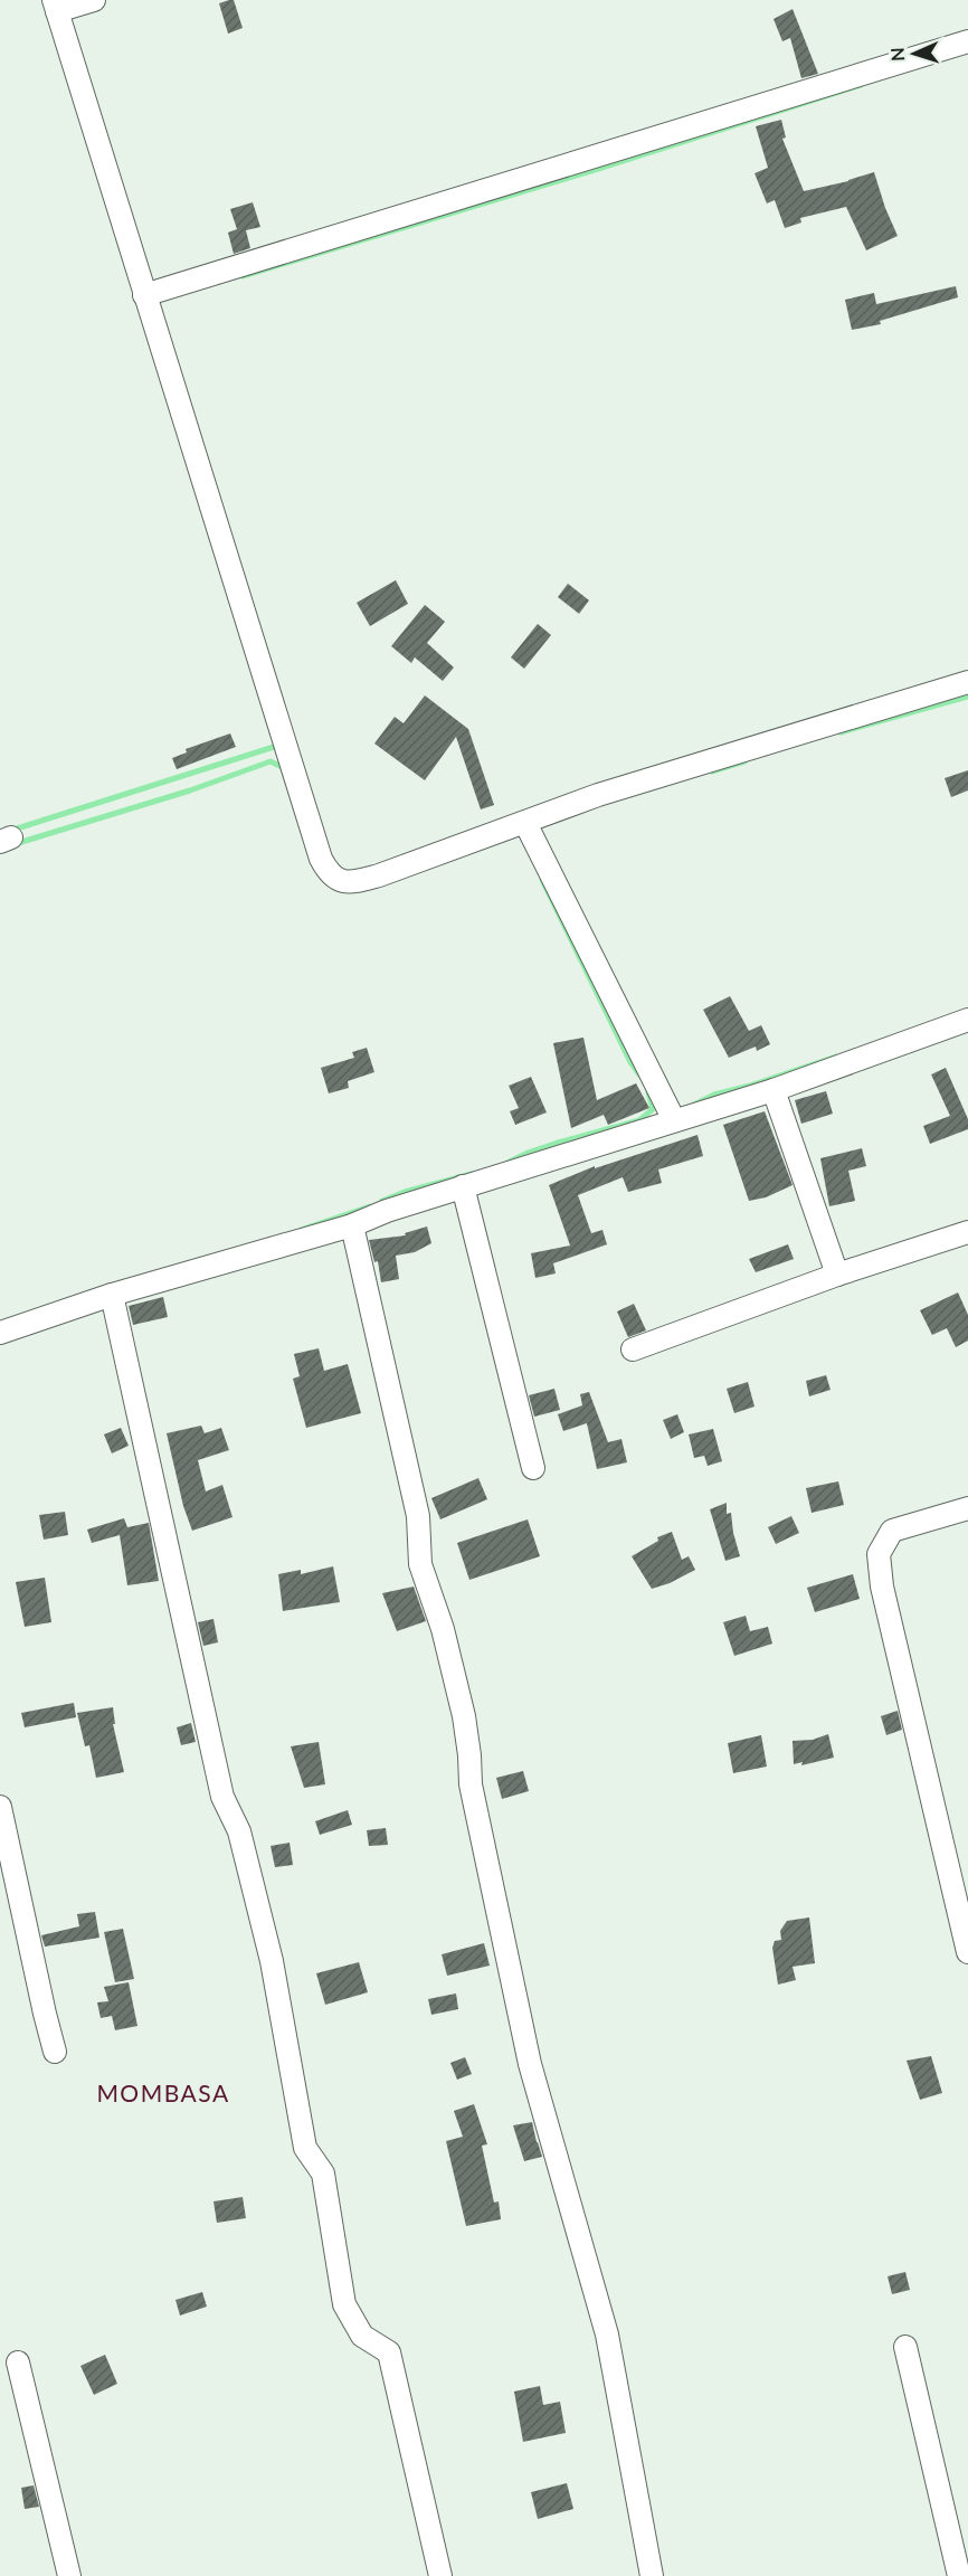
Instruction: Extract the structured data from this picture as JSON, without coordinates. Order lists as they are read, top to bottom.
{
  "districts": ["MOMBASA"],
  "north": "left"
}
